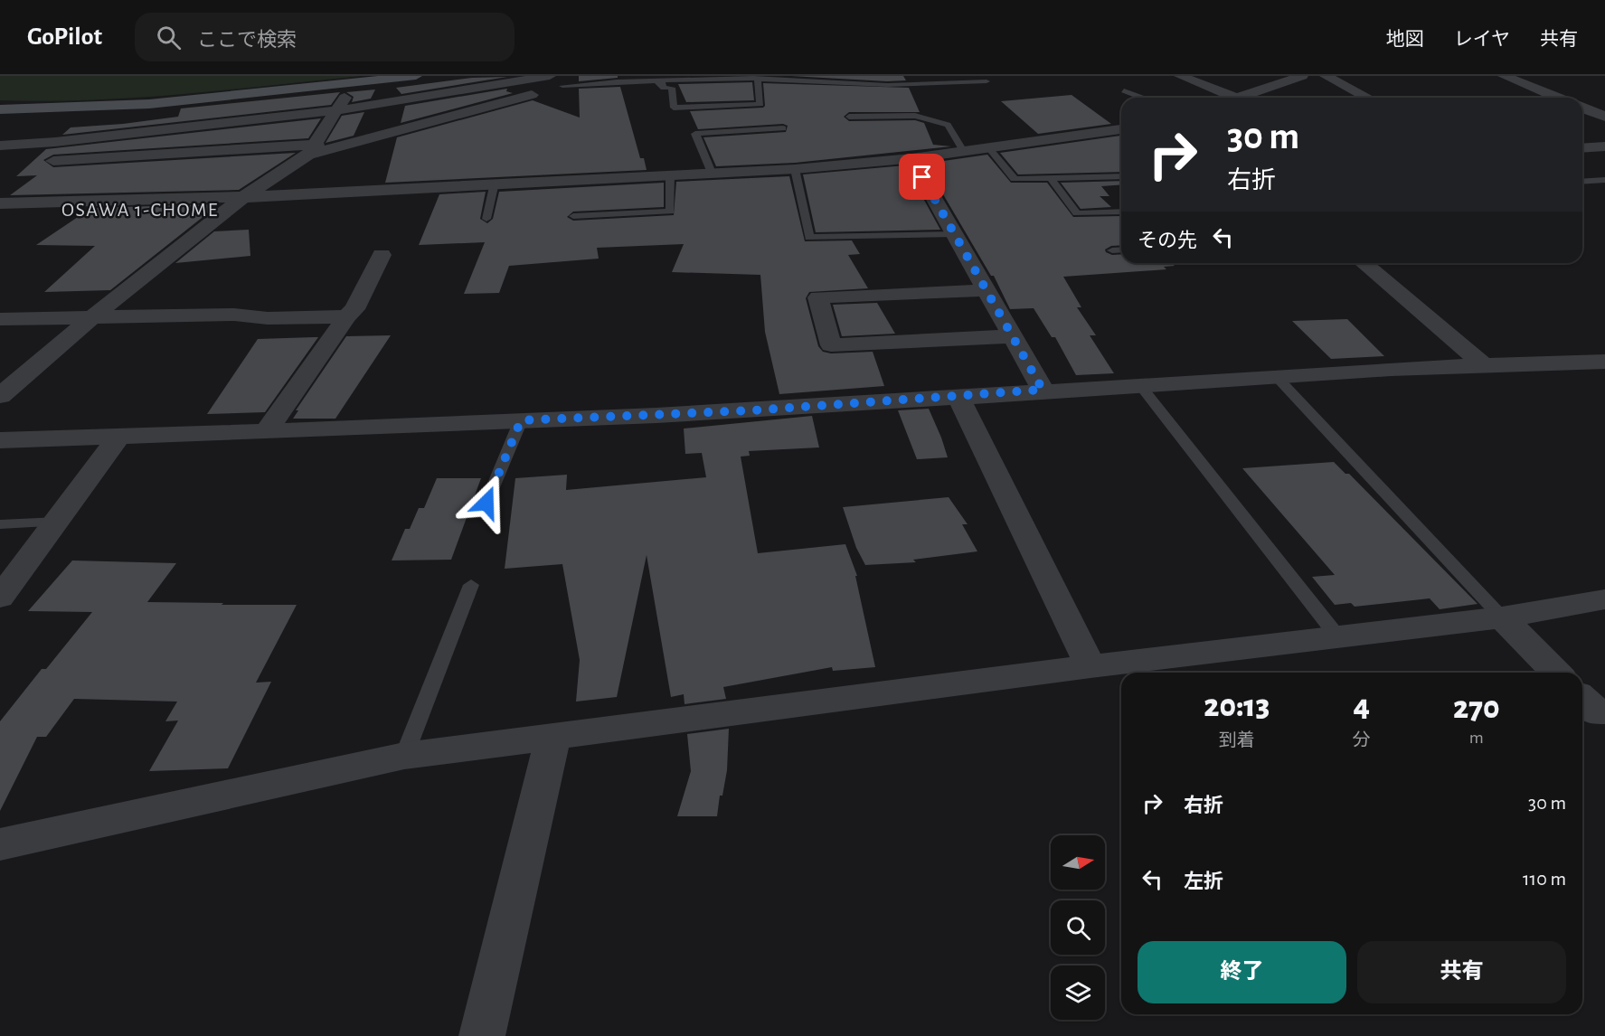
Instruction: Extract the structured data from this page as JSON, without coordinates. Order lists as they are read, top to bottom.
{
  "districts": ["OSAWA 1-CHOME"],
  "north": "right",
  "page": {
    "header": "GoPilot",
    "search": "ここで検索",
    "nav": ["地図", "レイヤ", "共有"],
    "turn": ["30 m", "右折"],
    "then": "その先",
    "eta": [
      "20:13",
      "到着",
      "4",
      "分",
      "270",
      "m"
    ],
    "list": [
      {
        "name": "右折",
        "value": "30 m"
      },
      {
        "name": "左折",
        "value": "110 m"
      }
    ],
    "buttons": ["終了", "共有"]
  }
}
